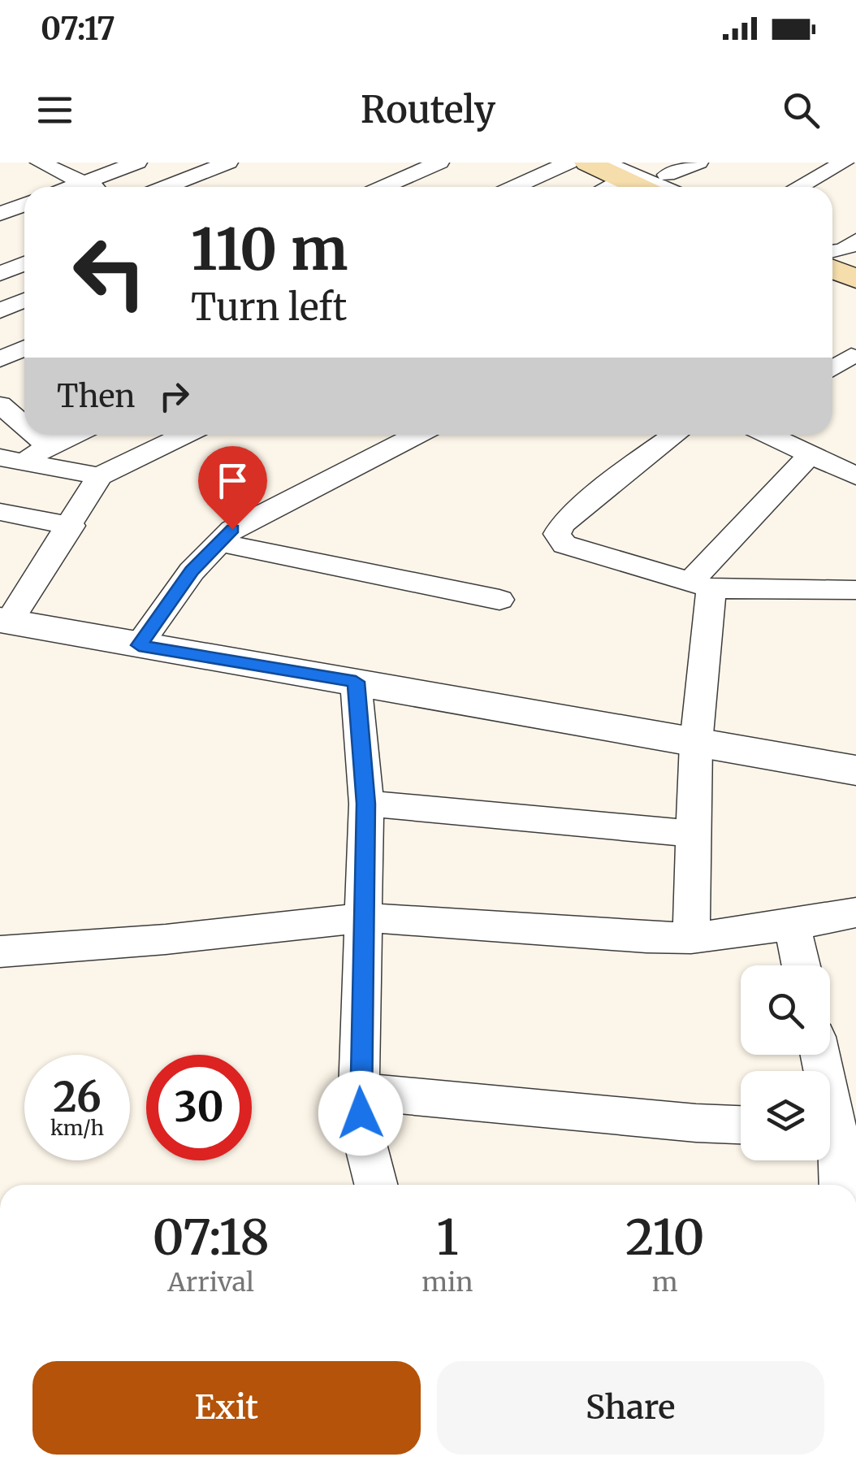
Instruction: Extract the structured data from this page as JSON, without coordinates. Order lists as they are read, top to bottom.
{
  "page": {
    "status": "07:17",
    "header": "Routely",
    "turn": ["110 m", "Turn left"],
    "then": "Then",
    "speed": "26 km/h",
    "limit": "30",
    "eta": [
      "07:18",
      "Arrival",
      "1",
      "min",
      "210",
      "m"
    ],
    "buttons": ["Exit", "Share"]
  }
}
